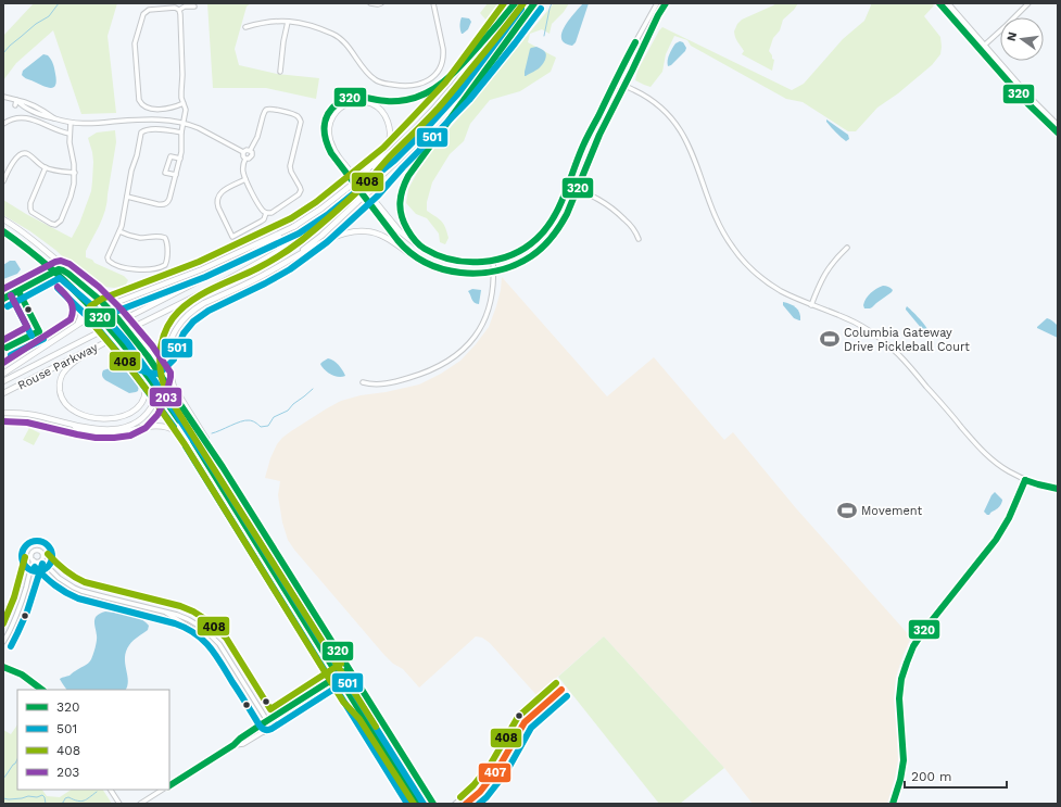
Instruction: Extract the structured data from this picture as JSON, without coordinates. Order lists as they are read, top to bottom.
{
  "streets": {
    "main road": ["Rouse Parkway"]
  },
  "places": {
    "sports": ["Columbia Gateway Drive Pickleball Court", "Movement"]
  },
  "lines": [
    "transit line 320",
    "transit line 408",
    "transit line 501",
    "transit line 203",
    "transit line 407"
  ],
  "legend": [
    "320",
    "501",
    "408",
    "203"
  ],
  "scale_bar": "200 m",
  "north": "left"
}
